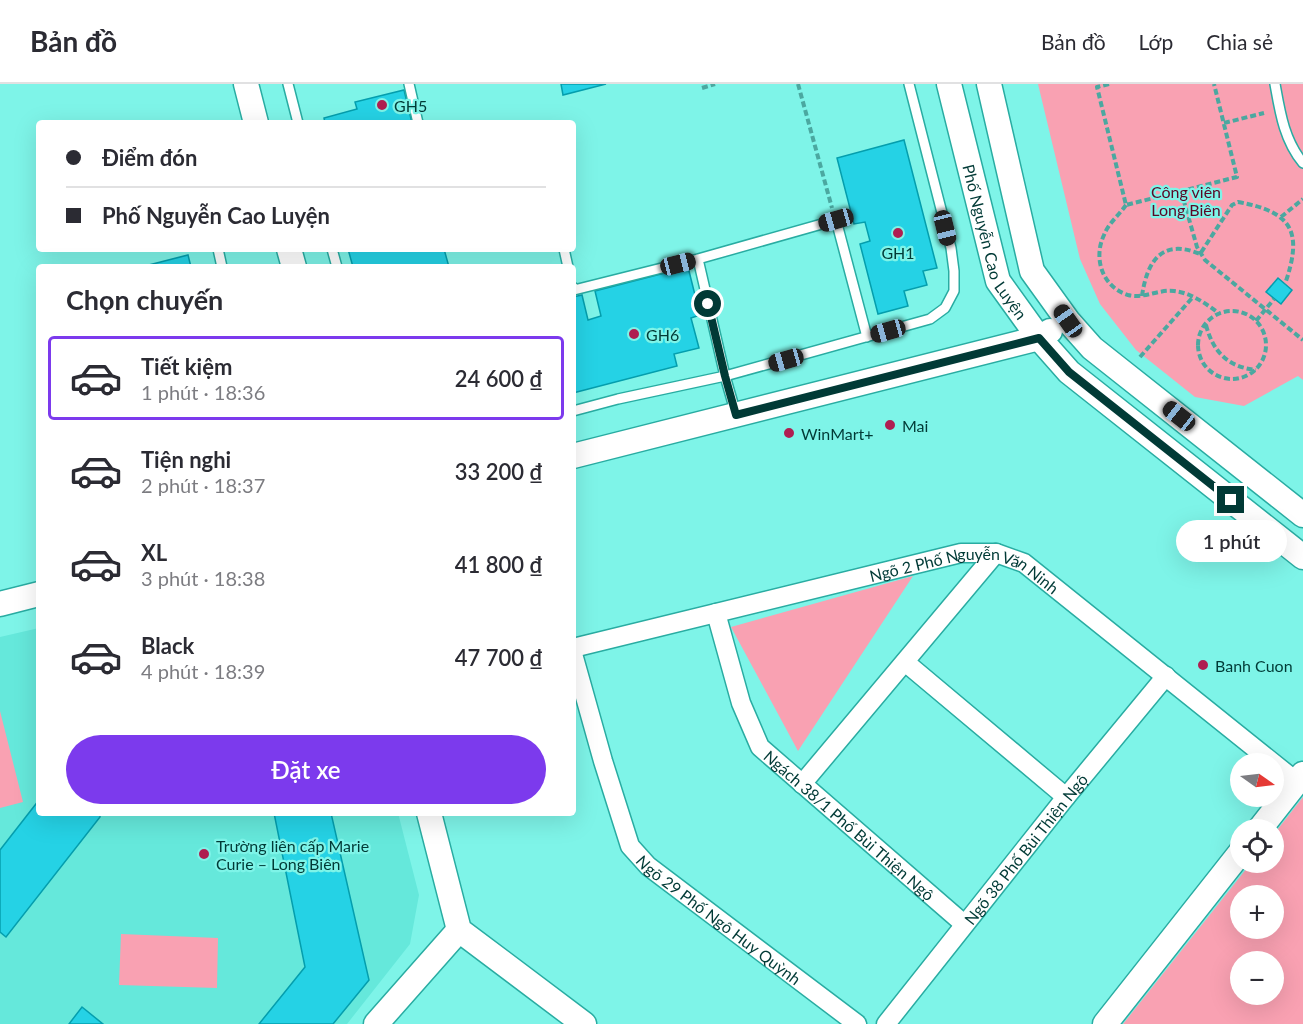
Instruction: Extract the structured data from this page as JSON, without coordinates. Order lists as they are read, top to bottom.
{
  "streets": {
    "street": [
      "Phố Nguyễn Cao Luyện",
      "Ngõ 2 Phố Nguyễn Văn Ninh",
      "Ngách 38/1 Phố Bùi Thiện Ngộ",
      "Ngõ 38 Phố Bùi Thiện Ngộ",
      "Ngõ 29 Phố Ngô Huy Quỳnh"
    ]
  },
  "crossings": [
    ["Ngõ 2 Phố Nguyễn Văn Ninh", "Ngách 38/1 Phố Bùi Thiện Ngộ"],
    ["Ngõ 2 Phố Nguyễn Văn Ninh", "Ngõ 38 Phố Bùi Thiện Ngộ"],
    ["Ngách 38/1 Phố Bùi Thiện Ngộ", "Ngõ 38 Phố Bùi Thiện Ngộ"]
  ],
  "parks": ["Công viên Long Biên"],
  "places": [
    "GH5",
    "GH1",
    "GH6",
    "Mai",
    "WinMart+",
    "Banh Cuon",
    "Trường liên cấp Marie Curie – Long Biên"
  ],
  "north": "right",
  "page": {
    "header": "Bản đồ",
    "nav": ["Bản đồ", "Lớp", "Chia sẻ"],
    "banner": ["Điểm đón", "Phố Nguyễn Cao Luyện"],
    "heading": "Chọn chuyến",
    "list": [
      {
        "name": "Tiết kiệm",
        "note": "1 phút · 18:36",
        "value": "24 600 ₫"
      },
      {
        "name": "Tiện nghi",
        "note": "2 phút · 18:37",
        "value": "33 200 ₫"
      },
      {
        "name": "XL",
        "note": "3 phút · 18:38",
        "value": "41 800 ₫"
      },
      {
        "name": "Black",
        "note": "4 phút · 18:39",
        "value": "47 700 ₫"
      }
    ],
    "bubble": "1 phút",
    "buttons": "Đặt xe",
    "map_buttons": ["+", "−"]
  }
}
